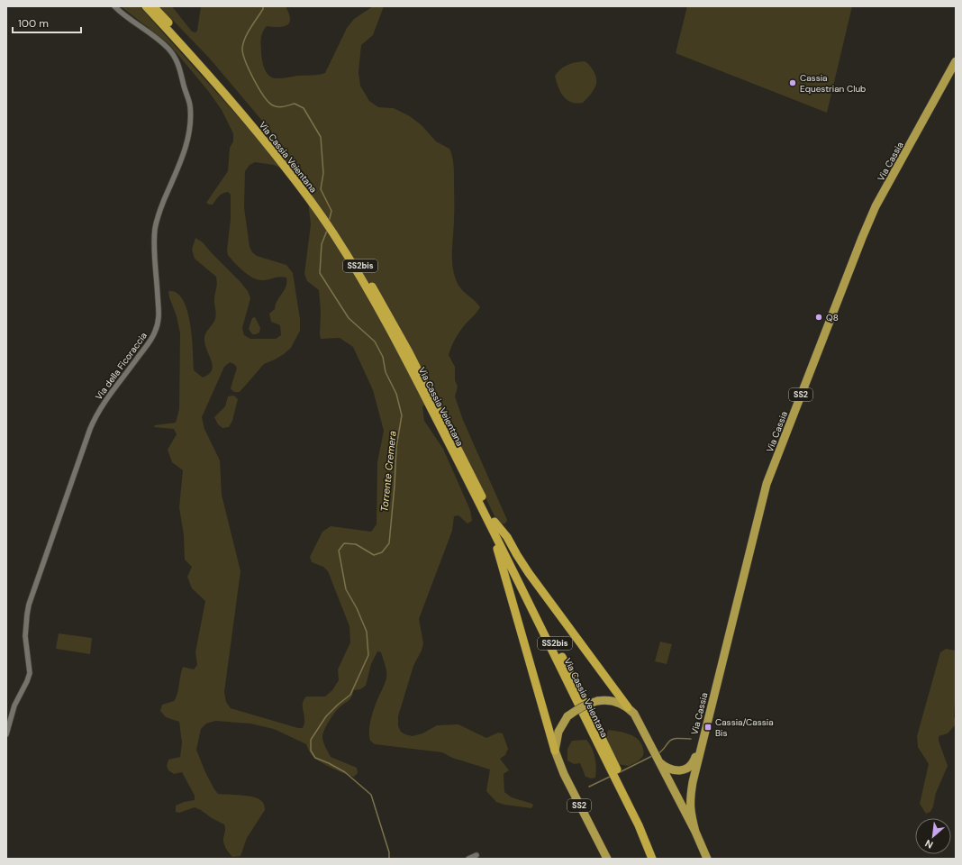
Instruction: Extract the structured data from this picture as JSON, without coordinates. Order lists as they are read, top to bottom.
{
  "streets": {
    "highway": ["Via Cassia Veientana", "SS2bis"],
    "main road": ["Via Cassia", "SS2"],
    "street": ["Via della Ficoraccia"]
  },
  "water": ["Torrente Cremera"],
  "places": {
    "other": ["Cassia Equestrian Club", "Q8"],
    "transit": ["Cassia/Cassia Bis"]
  },
  "scale_bar": "100 m",
  "north": "bottom left"
}
